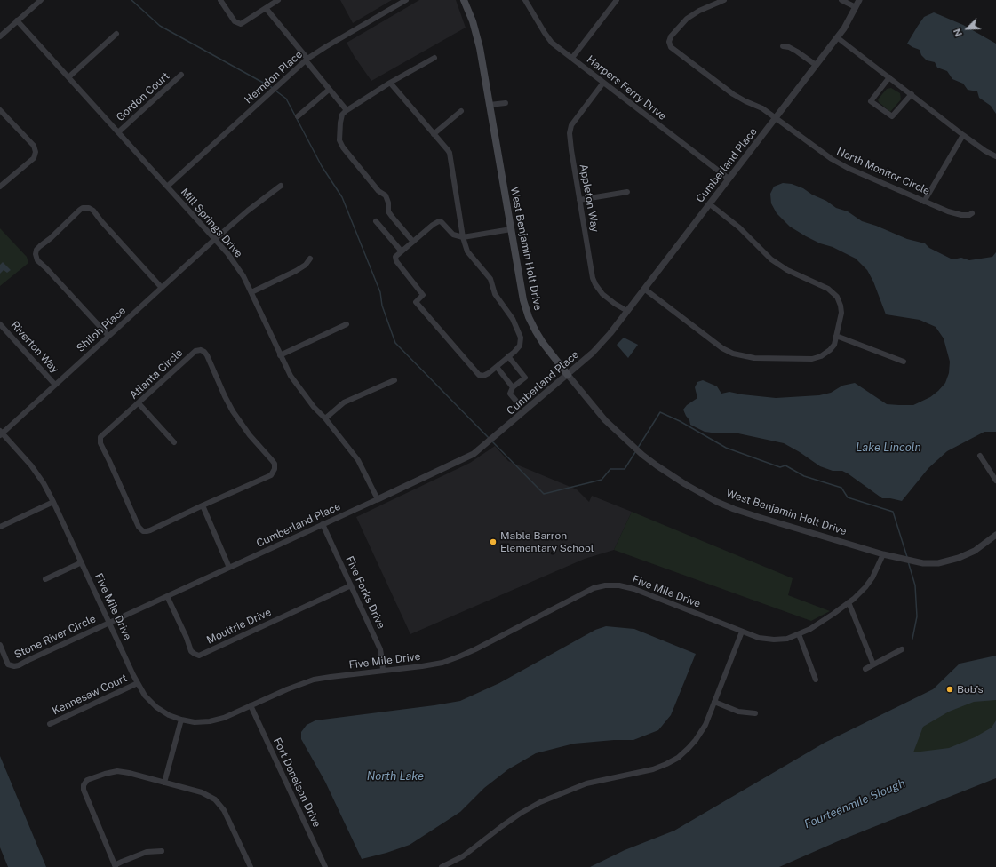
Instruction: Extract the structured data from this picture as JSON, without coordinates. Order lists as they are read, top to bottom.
{
  "streets": {
    "main road": ["West Benjamin Holt Drive"],
    "street": [
      "Herndon Place",
      "Harpers Ferry Drive",
      "Gordon Court",
      "Cumberland Place",
      "North Monitor Circle",
      "Appleton Way",
      "Mill Springs Drive",
      "Shiloh Place",
      "Riverton Way",
      "Atlanta Circle",
      "Five Mile Drive",
      "Five Forks Drive",
      "Moultrie Drive",
      "Stone River Circle",
      "Kennesaw Court",
      "Fort Donelson Drive"
    ]
  },
  "crossings": [
    ["Herndon Place", "Mill Springs Drive"],
    ["Harpers Ferry Drive", "Cumberland Place"],
    ["Harpers Ferry Drive", "Appleton Way"],
    ["Gordon Court", "Mill Springs Drive"],
    ["Cumberland Place", "North Monitor Circle"],
    ["Cumberland Place", "Appleton Way"],
    ["Cumberland Place", "Mill Springs Drive"],
    ["Cumberland Place", "West Benjamin Holt Drive"],
    ["Cumberland Place", "Five Mile Drive"],
    ["Cumberland Place", "Five Forks Drive"],
    ["Cumberland Place", "Moultrie Drive"],
    ["Cumberland Place", "Stone River Circle"],
    ["Mill Springs Drive", "Shiloh Place"],
    ["West Benjamin Holt Drive", "Five Mile Drive"],
    ["Shiloh Place", "Riverton Way"],
    ["Shiloh Place", "Five Mile Drive"],
    ["Five Mile Drive", "Five Forks Drive"],
    ["Five Mile Drive", "Stone River Circle"],
    ["Five Mile Drive", "Kennesaw Court"],
    ["Five Mile Drive", "Fort Donelson Drive"],
    ["Five Forks Drive", "Moultrie Drive"]
  ],
  "water": ["Lake Lincoln", "North Lake", "Fourteenmile Slough"],
  "places": ["Mable Barron Elementary School", "Bob’s"],
  "north": "bottom left"
}
